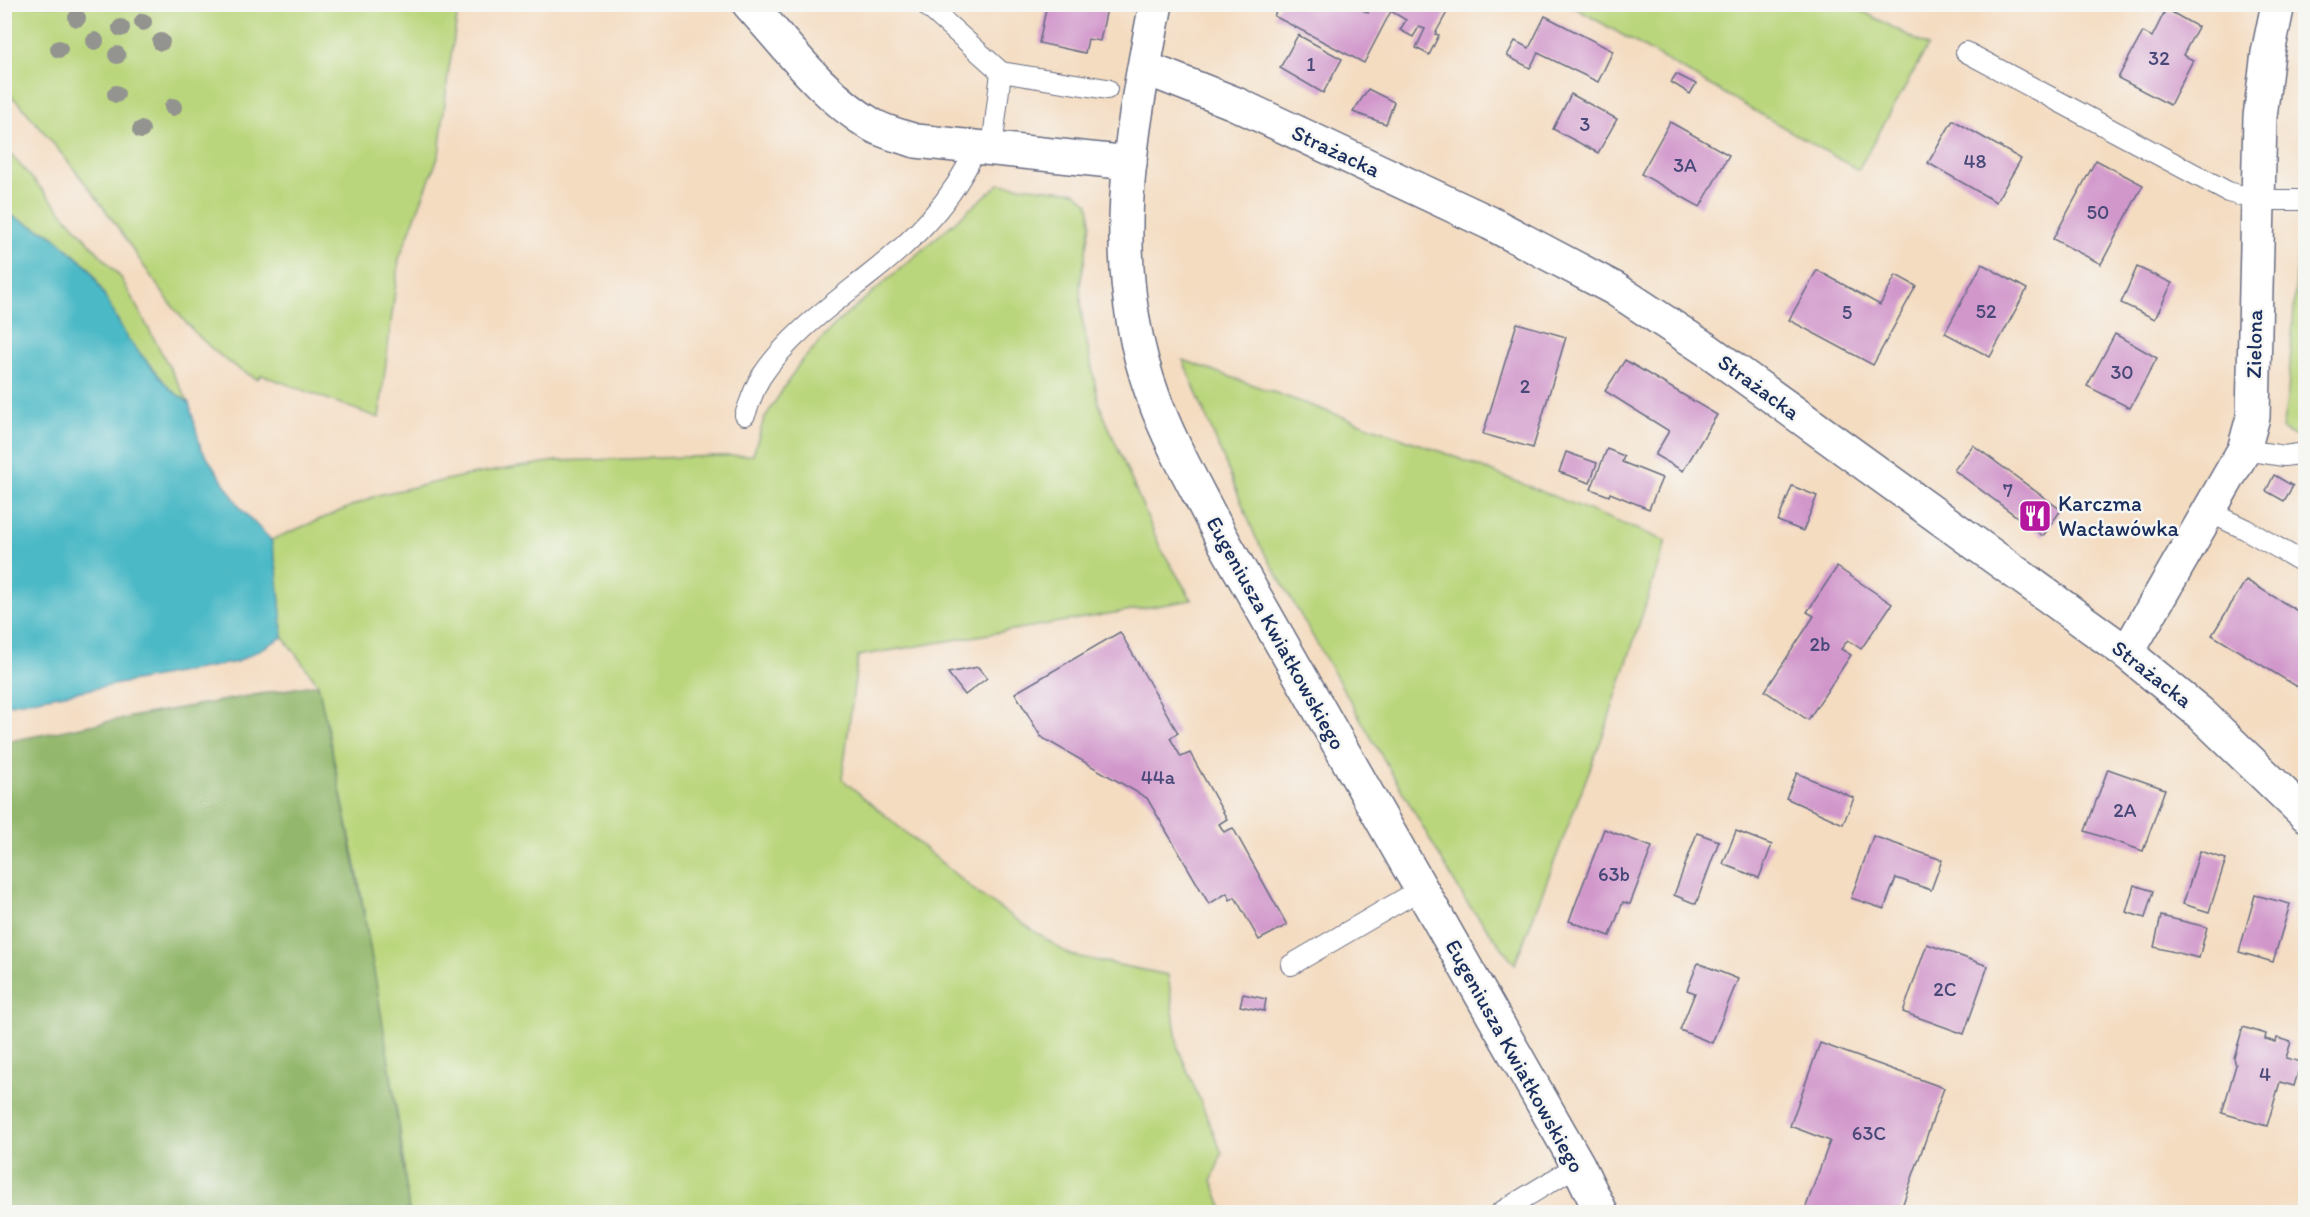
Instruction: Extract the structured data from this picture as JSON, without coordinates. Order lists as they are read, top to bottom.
{
  "streets": {
    "street": ["Strażacka", "Zielona", "Eugeniusza Kwiatkowskiego"]
  },
  "crossings": [
    ["Strażacka", "Zielona"],
    ["Strażacka", "Eugeniusza Kwiatkowskiego"]
  ],
  "places": {
    "restaurant": ["Karczma Wacławówka"]
  },
  "house_numbers": [
    "32",
    "1",
    "3",
    "48",
    "3A",
    "50",
    "52",
    "5",
    "30",
    "2",
    "7",
    "2b",
    "44a",
    "2A",
    "63b",
    "2C",
    "4",
    "63C"
  ]
}
